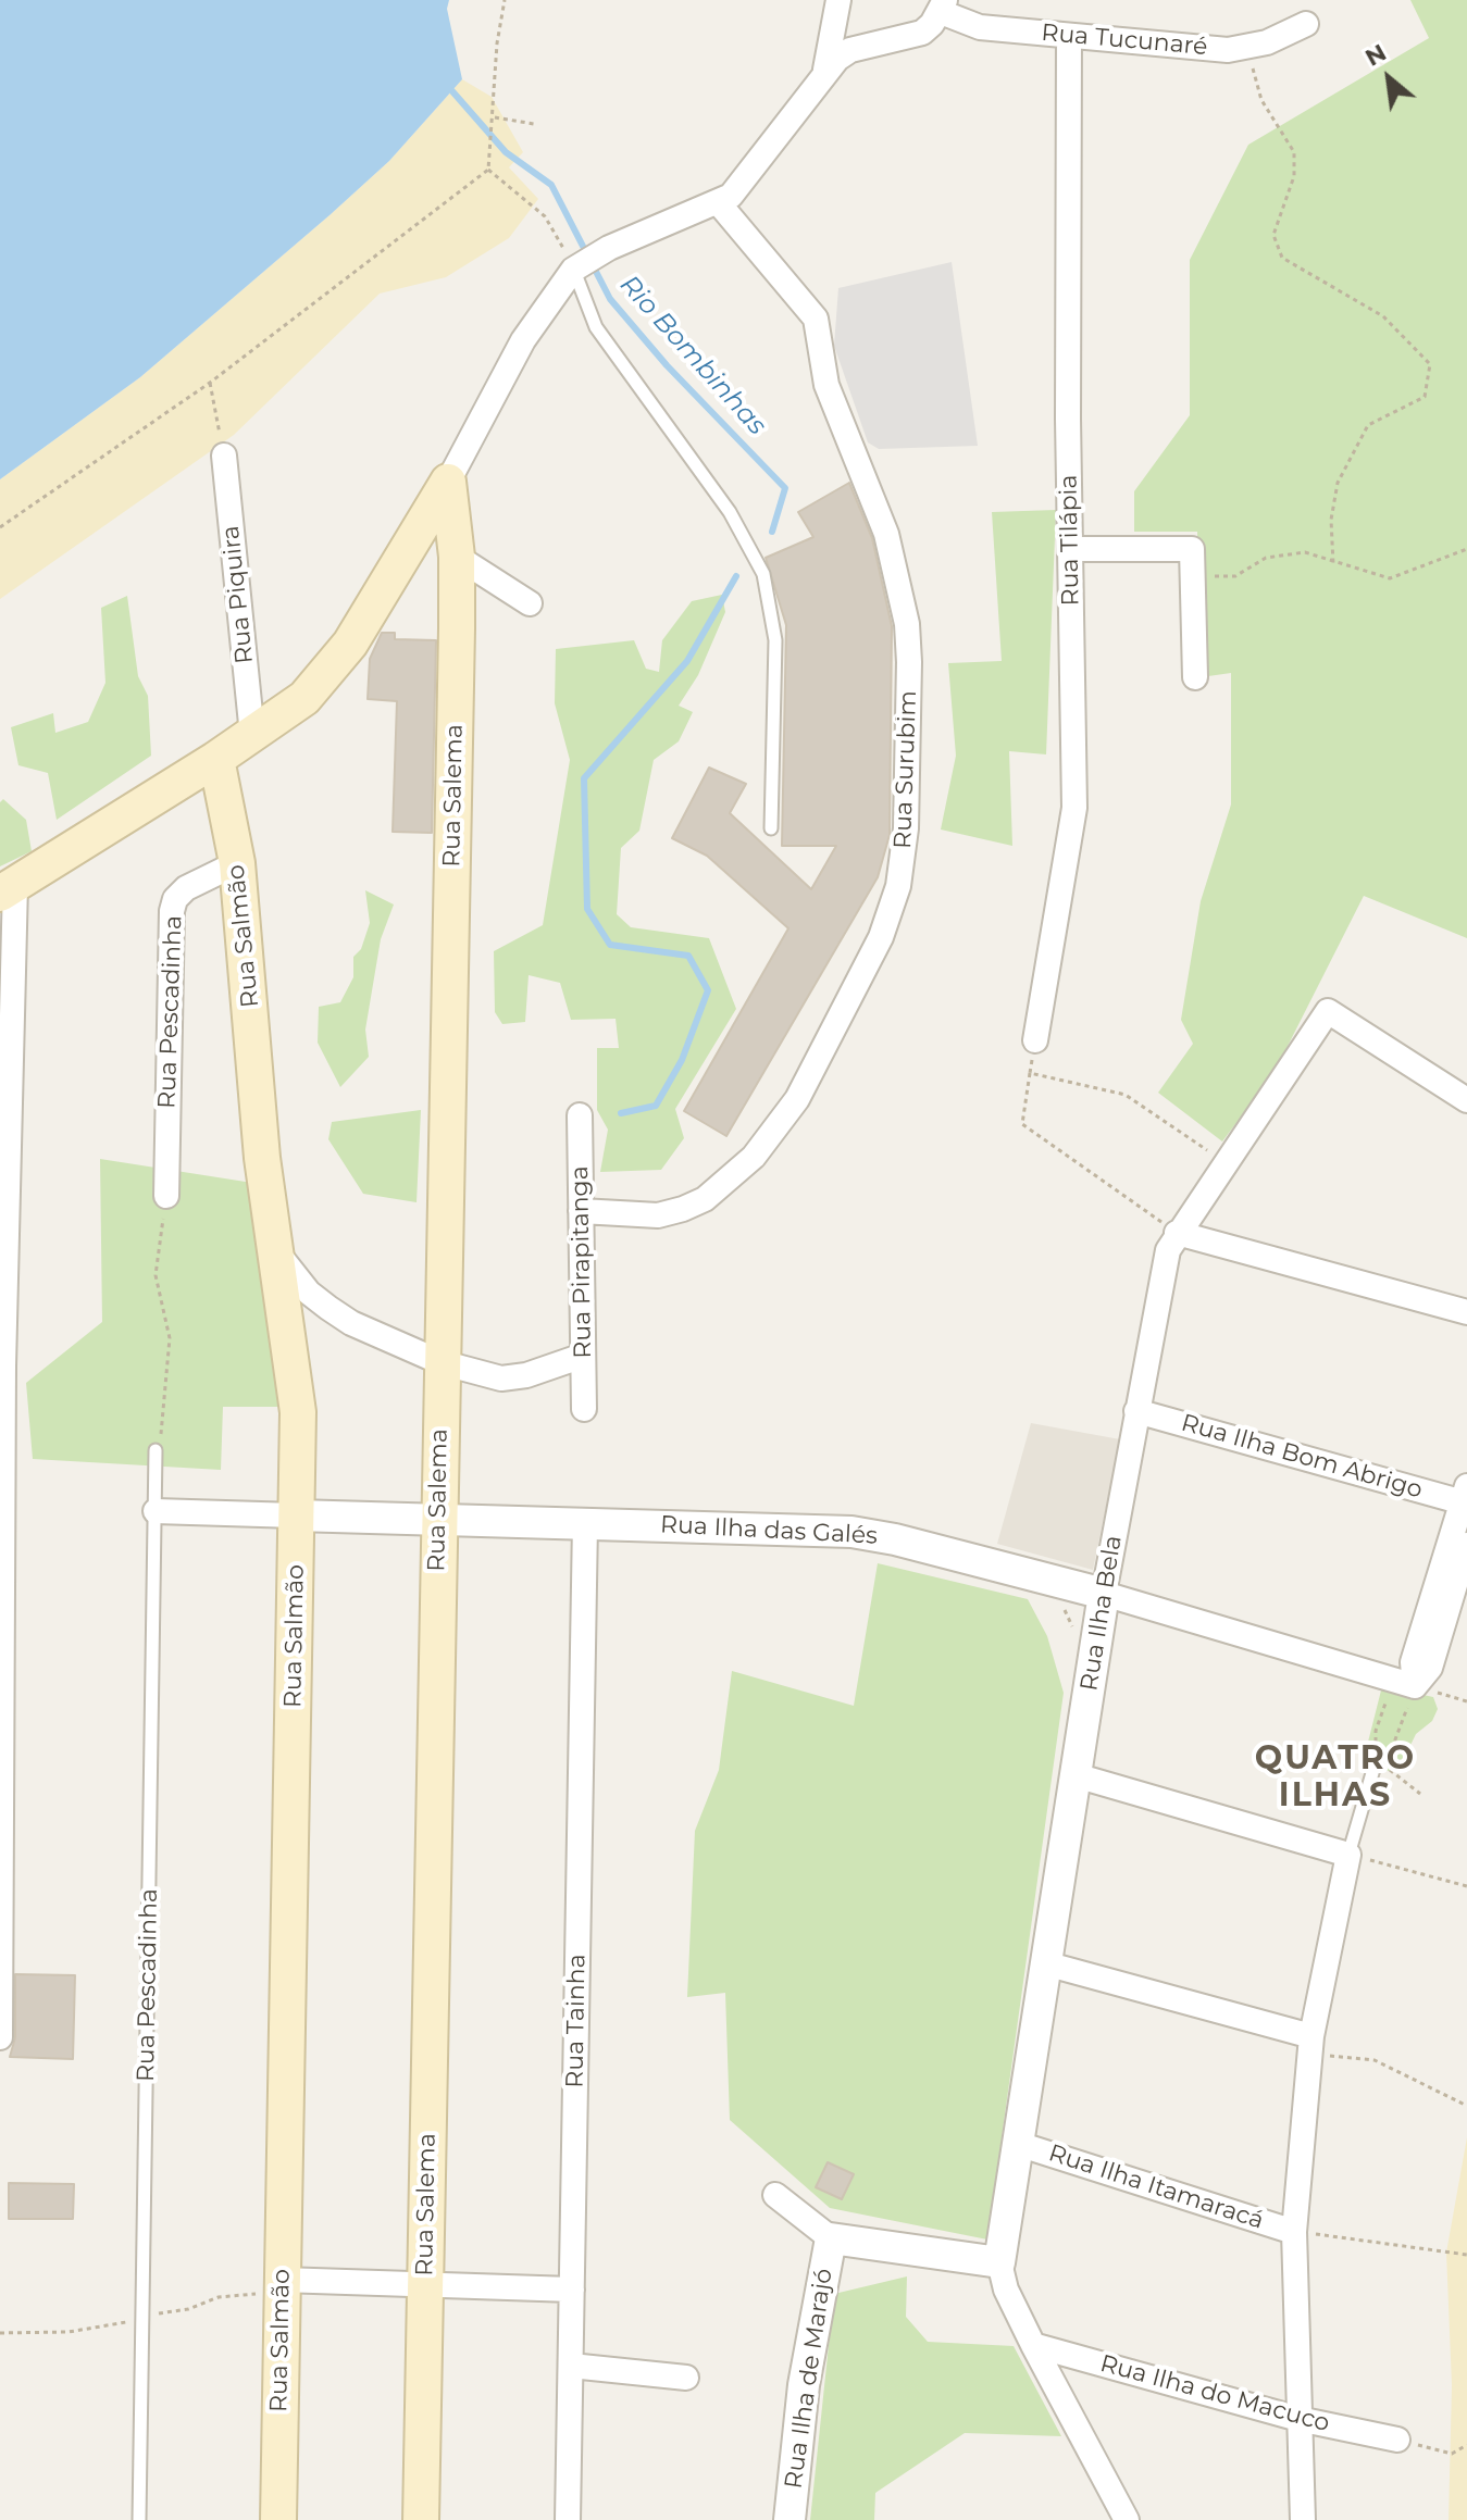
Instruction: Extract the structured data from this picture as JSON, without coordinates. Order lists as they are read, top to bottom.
{
  "streets": {
    "main road": ["Rua Salema", "Rua Salmão"],
    "street": [
      "Rua Tucunaré",
      "Rua Tilápia",
      "Rua Piquira",
      "Rua Surubim",
      "Rua Pescadinha",
      "Rua Pirapitanga",
      "Rua Ilha Bom Abrigo",
      "Rua Ilha das Galés",
      "Rua Ilha Bela",
      "Rua Tainha",
      "Rua Ilha Itamaracá",
      "Rua Ilha de Marajó",
      "Rua Ilha do Macuco"
    ]
  },
  "crossings": [
    ["Rua Tucunaré", "Rua Tilápia"],
    ["Rua Surubim", "Rua Pirapitanga"],
    ["Rua Salema", "Rua Ilha das Galés"],
    ["Rua Salmão", "Rua Pescadinha"],
    ["Rua Salmão", "Rua Ilha das Galés"],
    ["Rua Pescadinha", "Rua Ilha das Galés"],
    ["Rua Ilha Bom Abrigo", "Rua Ilha Bela"],
    ["Rua Ilha das Galés", "Rua Ilha Bela"],
    ["Rua Ilha das Galés", "Rua Tainha"],
    ["Rua Ilha Bela", "Rua Ilha Itamaracá"]
  ],
  "districts": ["QUATRO ILHAS"],
  "water": ["Rio Bombinhas"],
  "north": "top left"
}
